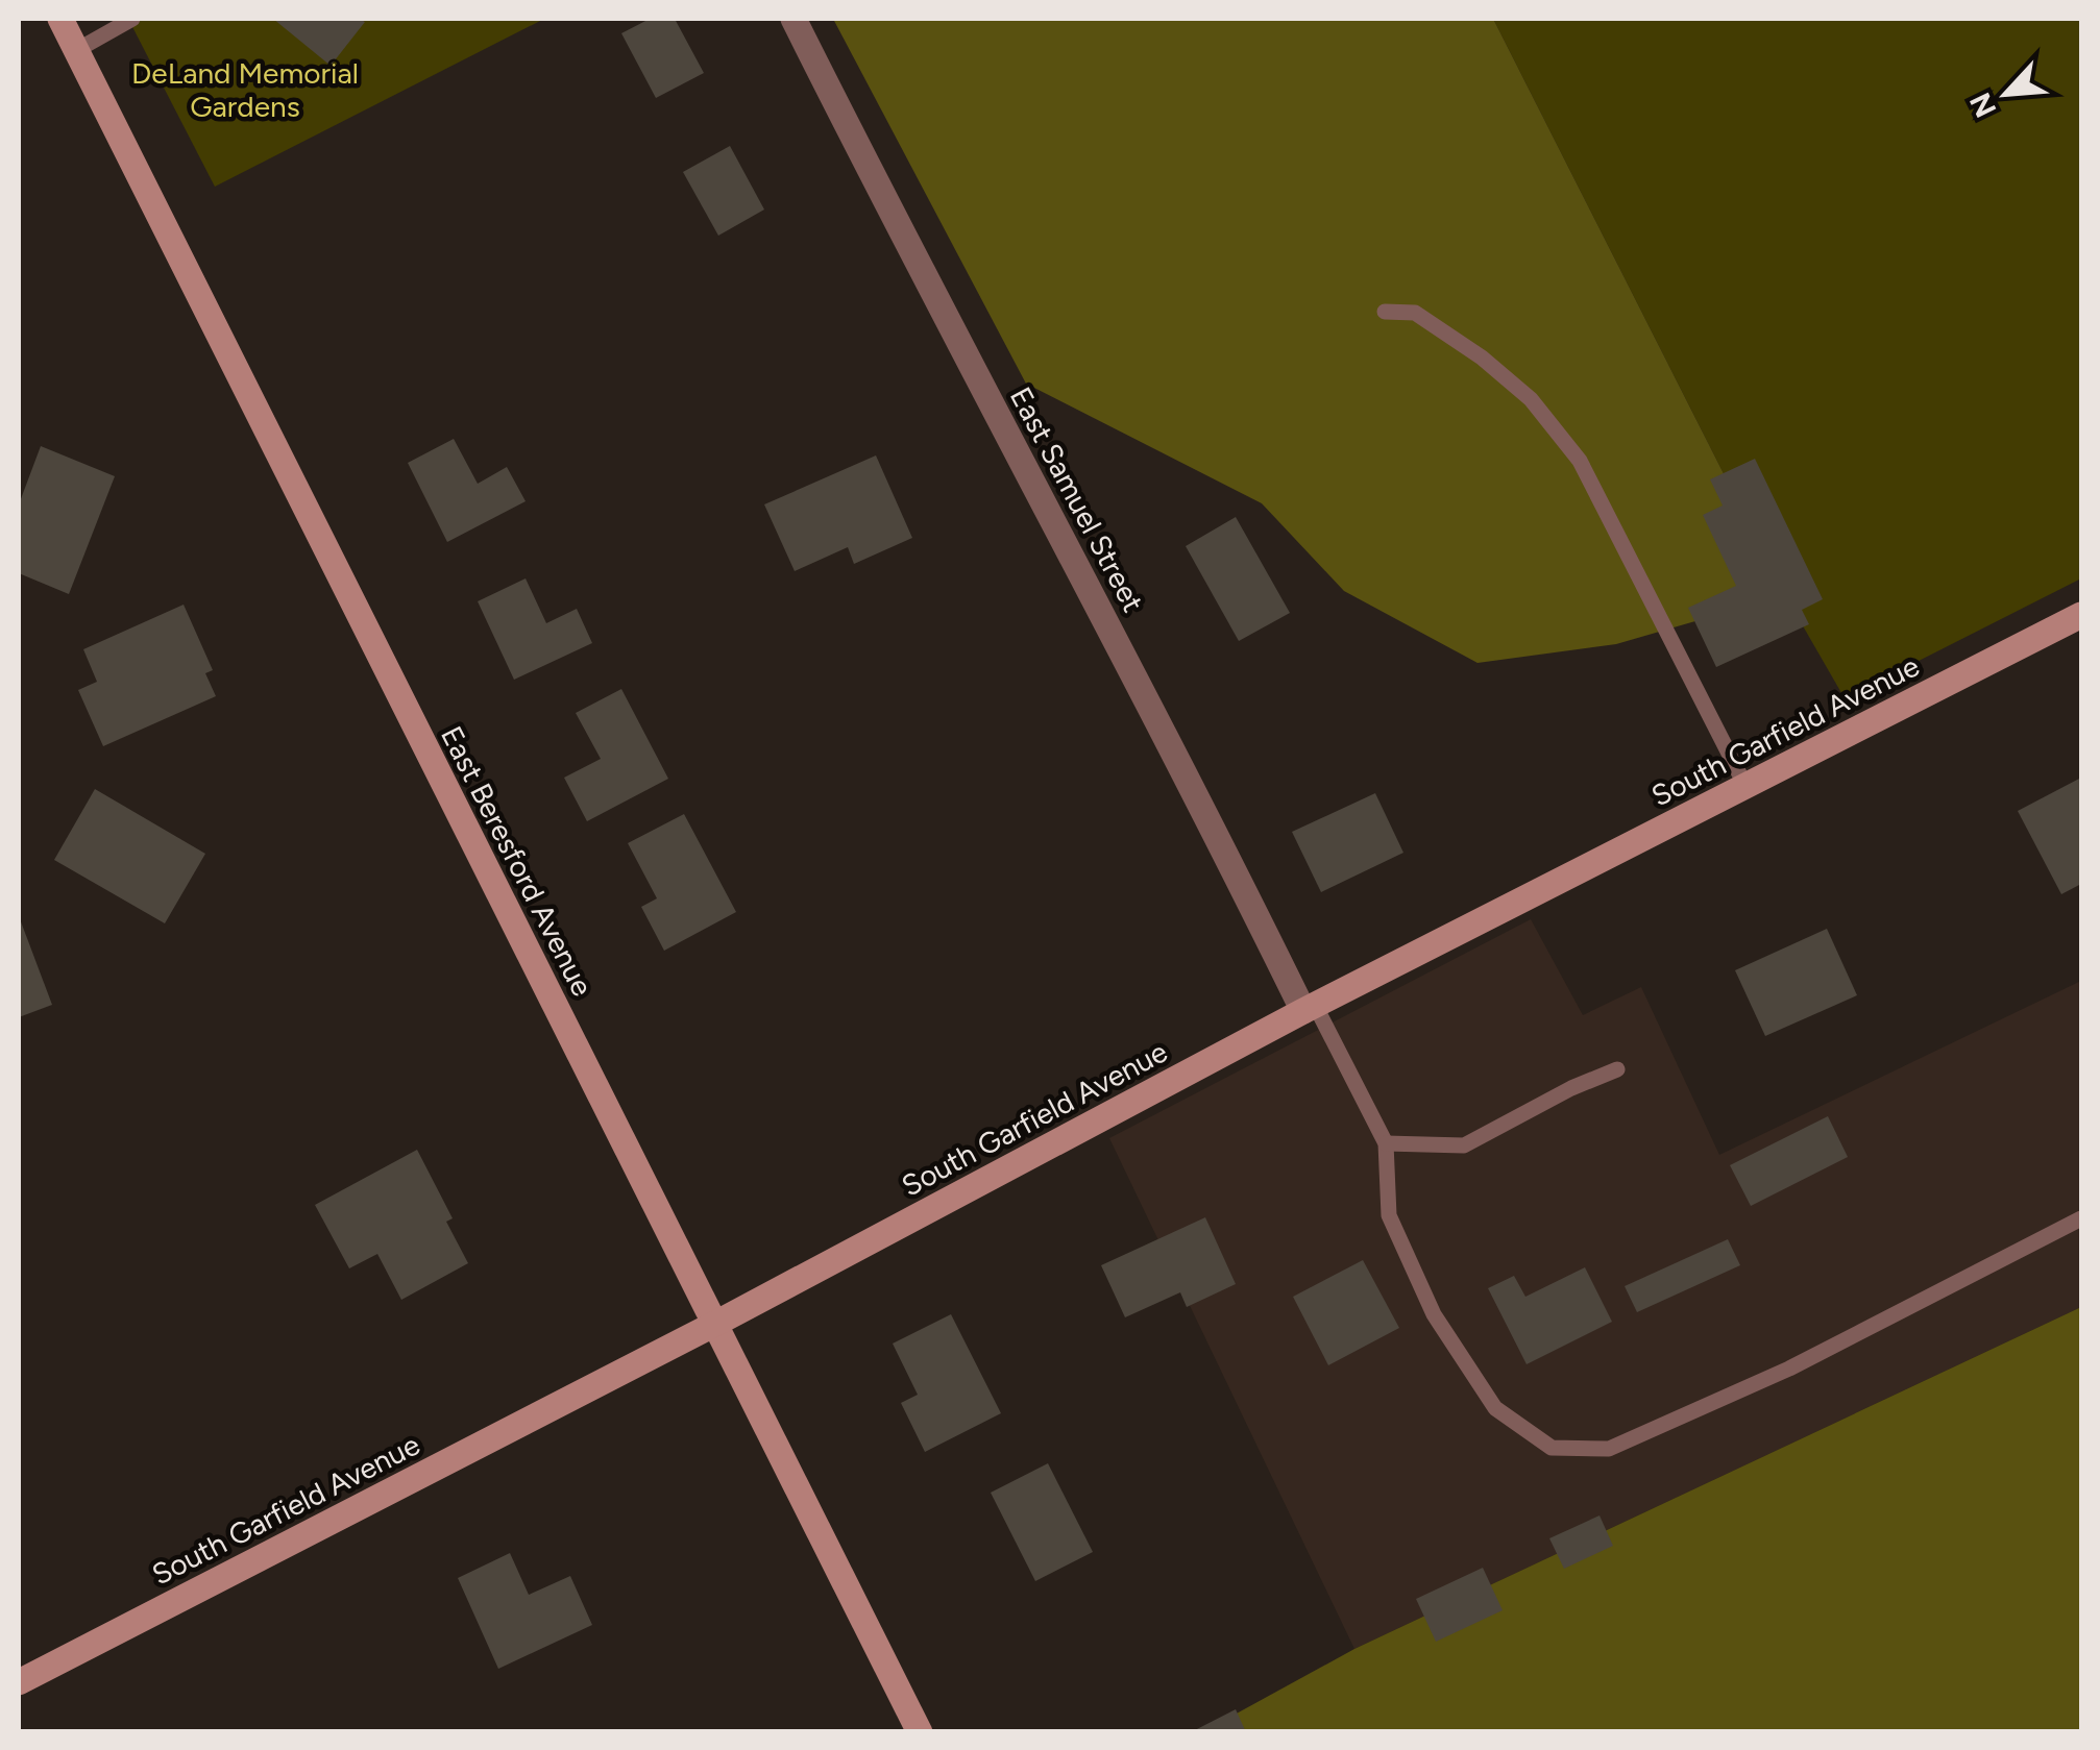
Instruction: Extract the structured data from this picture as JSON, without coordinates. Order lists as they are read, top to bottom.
{
  "streets": {
    "street": ["East Samuel Street", "South Garfield Avenue", "East Beresford Avenue"]
  },
  "crossings": [
    ["East Samuel Street", "South Garfield Avenue"],
    ["South Garfield Avenue", "East Beresford Avenue"]
  ],
  "parks": ["DeLand Memorial Gardens"],
  "north": "bottom left"
}
